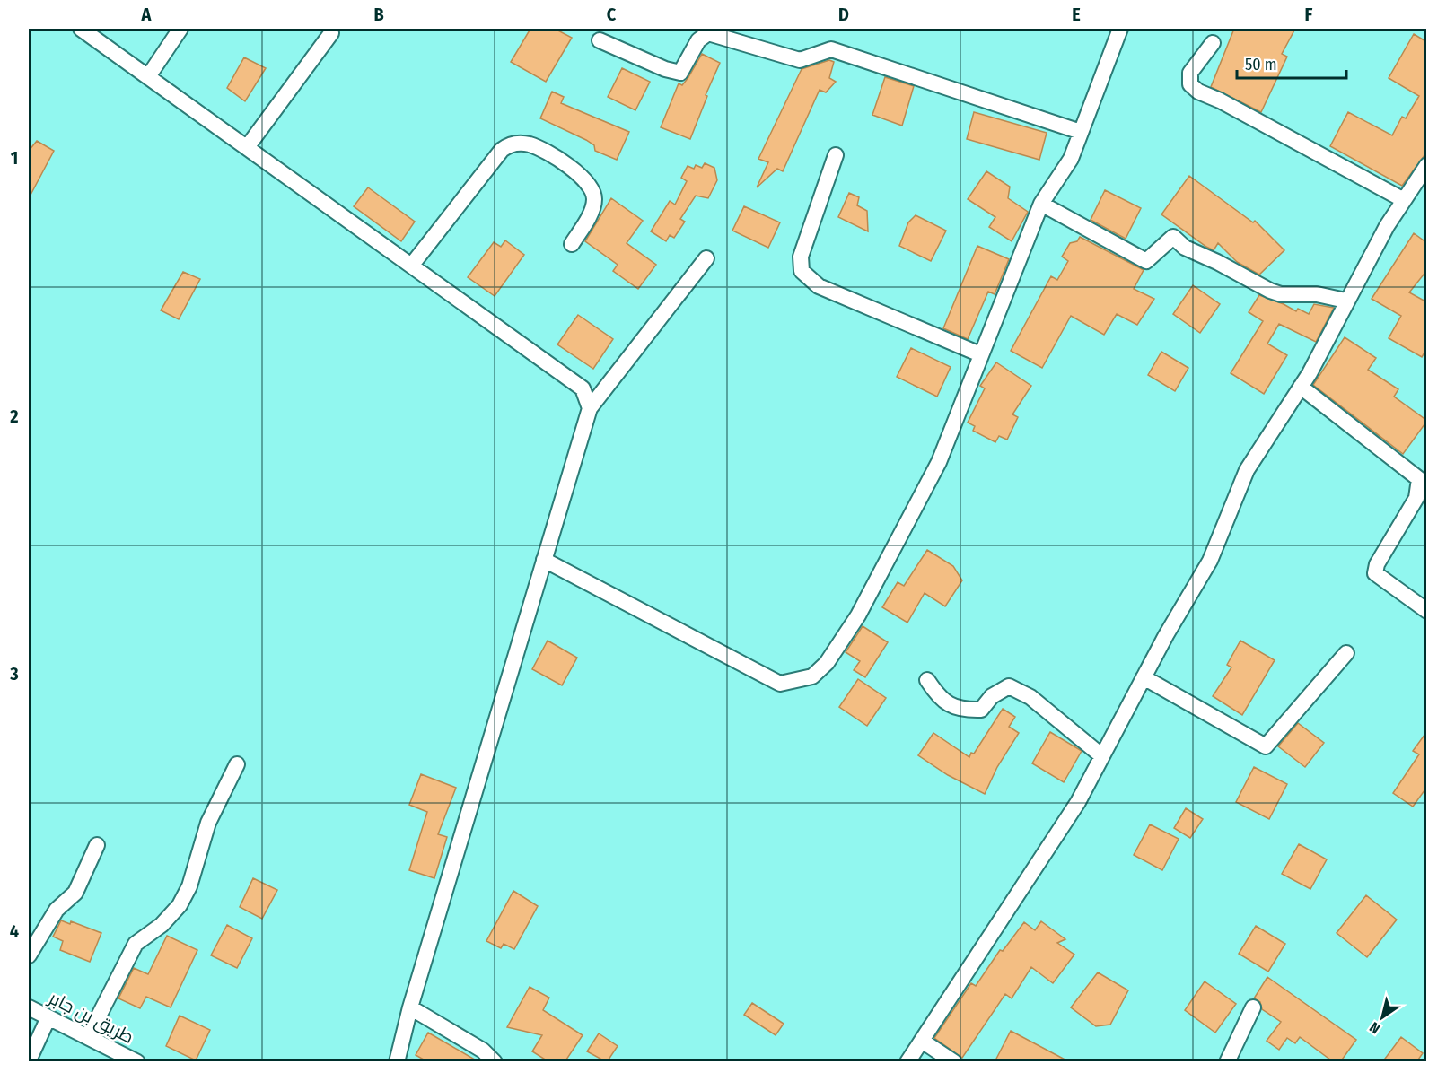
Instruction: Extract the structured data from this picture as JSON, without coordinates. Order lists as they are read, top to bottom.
{
  "streets": {
    "street": ["طريق بن جابر"]
  },
  "scale_bar": "50 m",
  "north": "bottom left",
  "grid": {
    "columns": [
      "A",
      "B",
      "C",
      "D",
      "E",
      "F"
    ],
    "rows": [
      "1",
      "2",
      "3",
      "4"
    ]
  }
}
